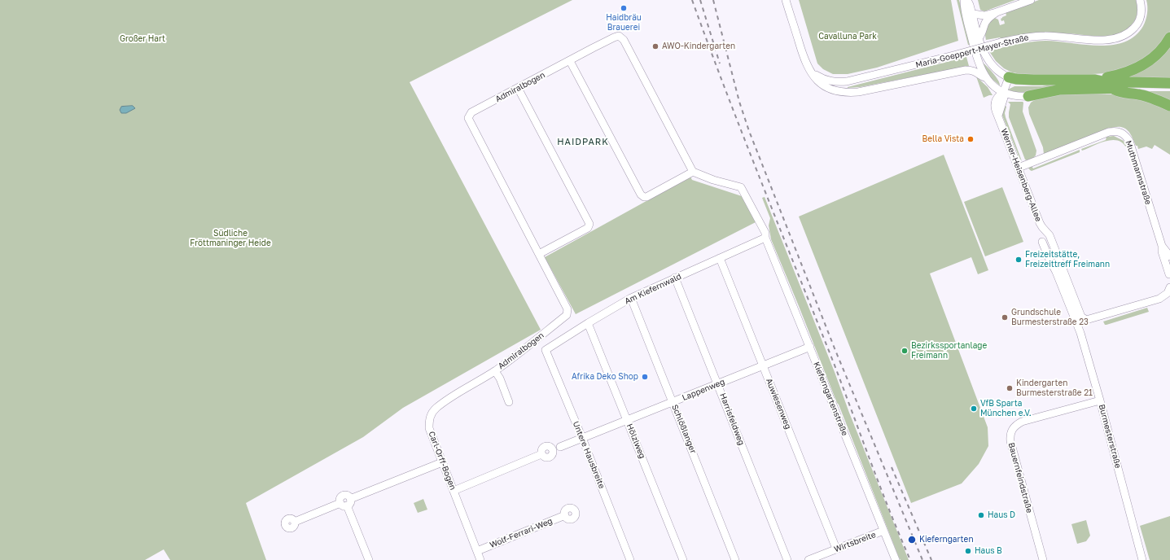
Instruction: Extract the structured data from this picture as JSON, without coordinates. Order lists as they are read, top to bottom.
{
  "streets": {
    "street": [
      "Maria-Goeppert-Mayer-Straße",
      "Admiralbogen",
      "Muthmannstraße",
      "Werner-Heisenberg-Allee",
      "Am Kiefernwald",
      "Lappenweg",
      "Kieferngartenstraße",
      "Auwiesenweg",
      "Harrisfeldweg",
      "Schlößlanger",
      "Burmesterstraße",
      "Hölzlweg",
      "Untere Hausbreite",
      "Carl-Orff-Bogen",
      "Bauernfeindstraße",
      "Wolf-Ferrari-Weg",
      "Wirtsbreite"
    ]
  },
  "crossings": [
    ["Admiralbogen", "Carl-Orff-Bogen"],
    ["Muthmannstraße", "Werner-Heisenberg-Allee"],
    ["Am Kiefernwald", "Kieferngartenstraße"],
    ["Am Kiefernwald", "Auwiesenweg"],
    ["Am Kiefernwald", "Harrisfeldweg"],
    ["Am Kiefernwald", "Schlößlanger"],
    ["Am Kiefernwald", "Hölzlweg"],
    ["Am Kiefernwald", "Untere Hausbreite"],
    ["Lappenweg", "Kieferngartenstraße"],
    ["Lappenweg", "Auwiesenweg"],
    ["Lappenweg", "Harrisfeldweg"],
    ["Lappenweg", "Schlößlanger"],
    ["Lappenweg", "Hölzlweg"],
    ["Lappenweg", "Untere Hausbreite"],
    ["Kieferngartenstraße", "Wirtsbreite"],
    ["Auwiesenweg", "Wirtsbreite"],
    ["Burmesterstraße", "Bauernfeindstraße"],
    ["Carl-Orff-Bogen", "Wolf-Ferrari-Weg"]
  ],
  "districts": ["HAIDPARK"],
  "parks": ["Cavalluna Park", "Großer Hart", "Südliche Fröttmaninger Heide"],
  "places": [
    "Haidbräu Brauerei",
    "AWO-Kindergarten",
    "Bella Vista",
    "Freizeitstätte, Freizeittreff Freimann",
    "Grundschule Burmesterstraße 23",
    "Bezirkssportanlage Freimann",
    "Afrika Deko Shop",
    "Kindergarten Burmesterstraße 21",
    "VfB Sparta München e.V.",
    "Haus D",
    "Kieferngarten",
    "Haus B"
  ]
}
